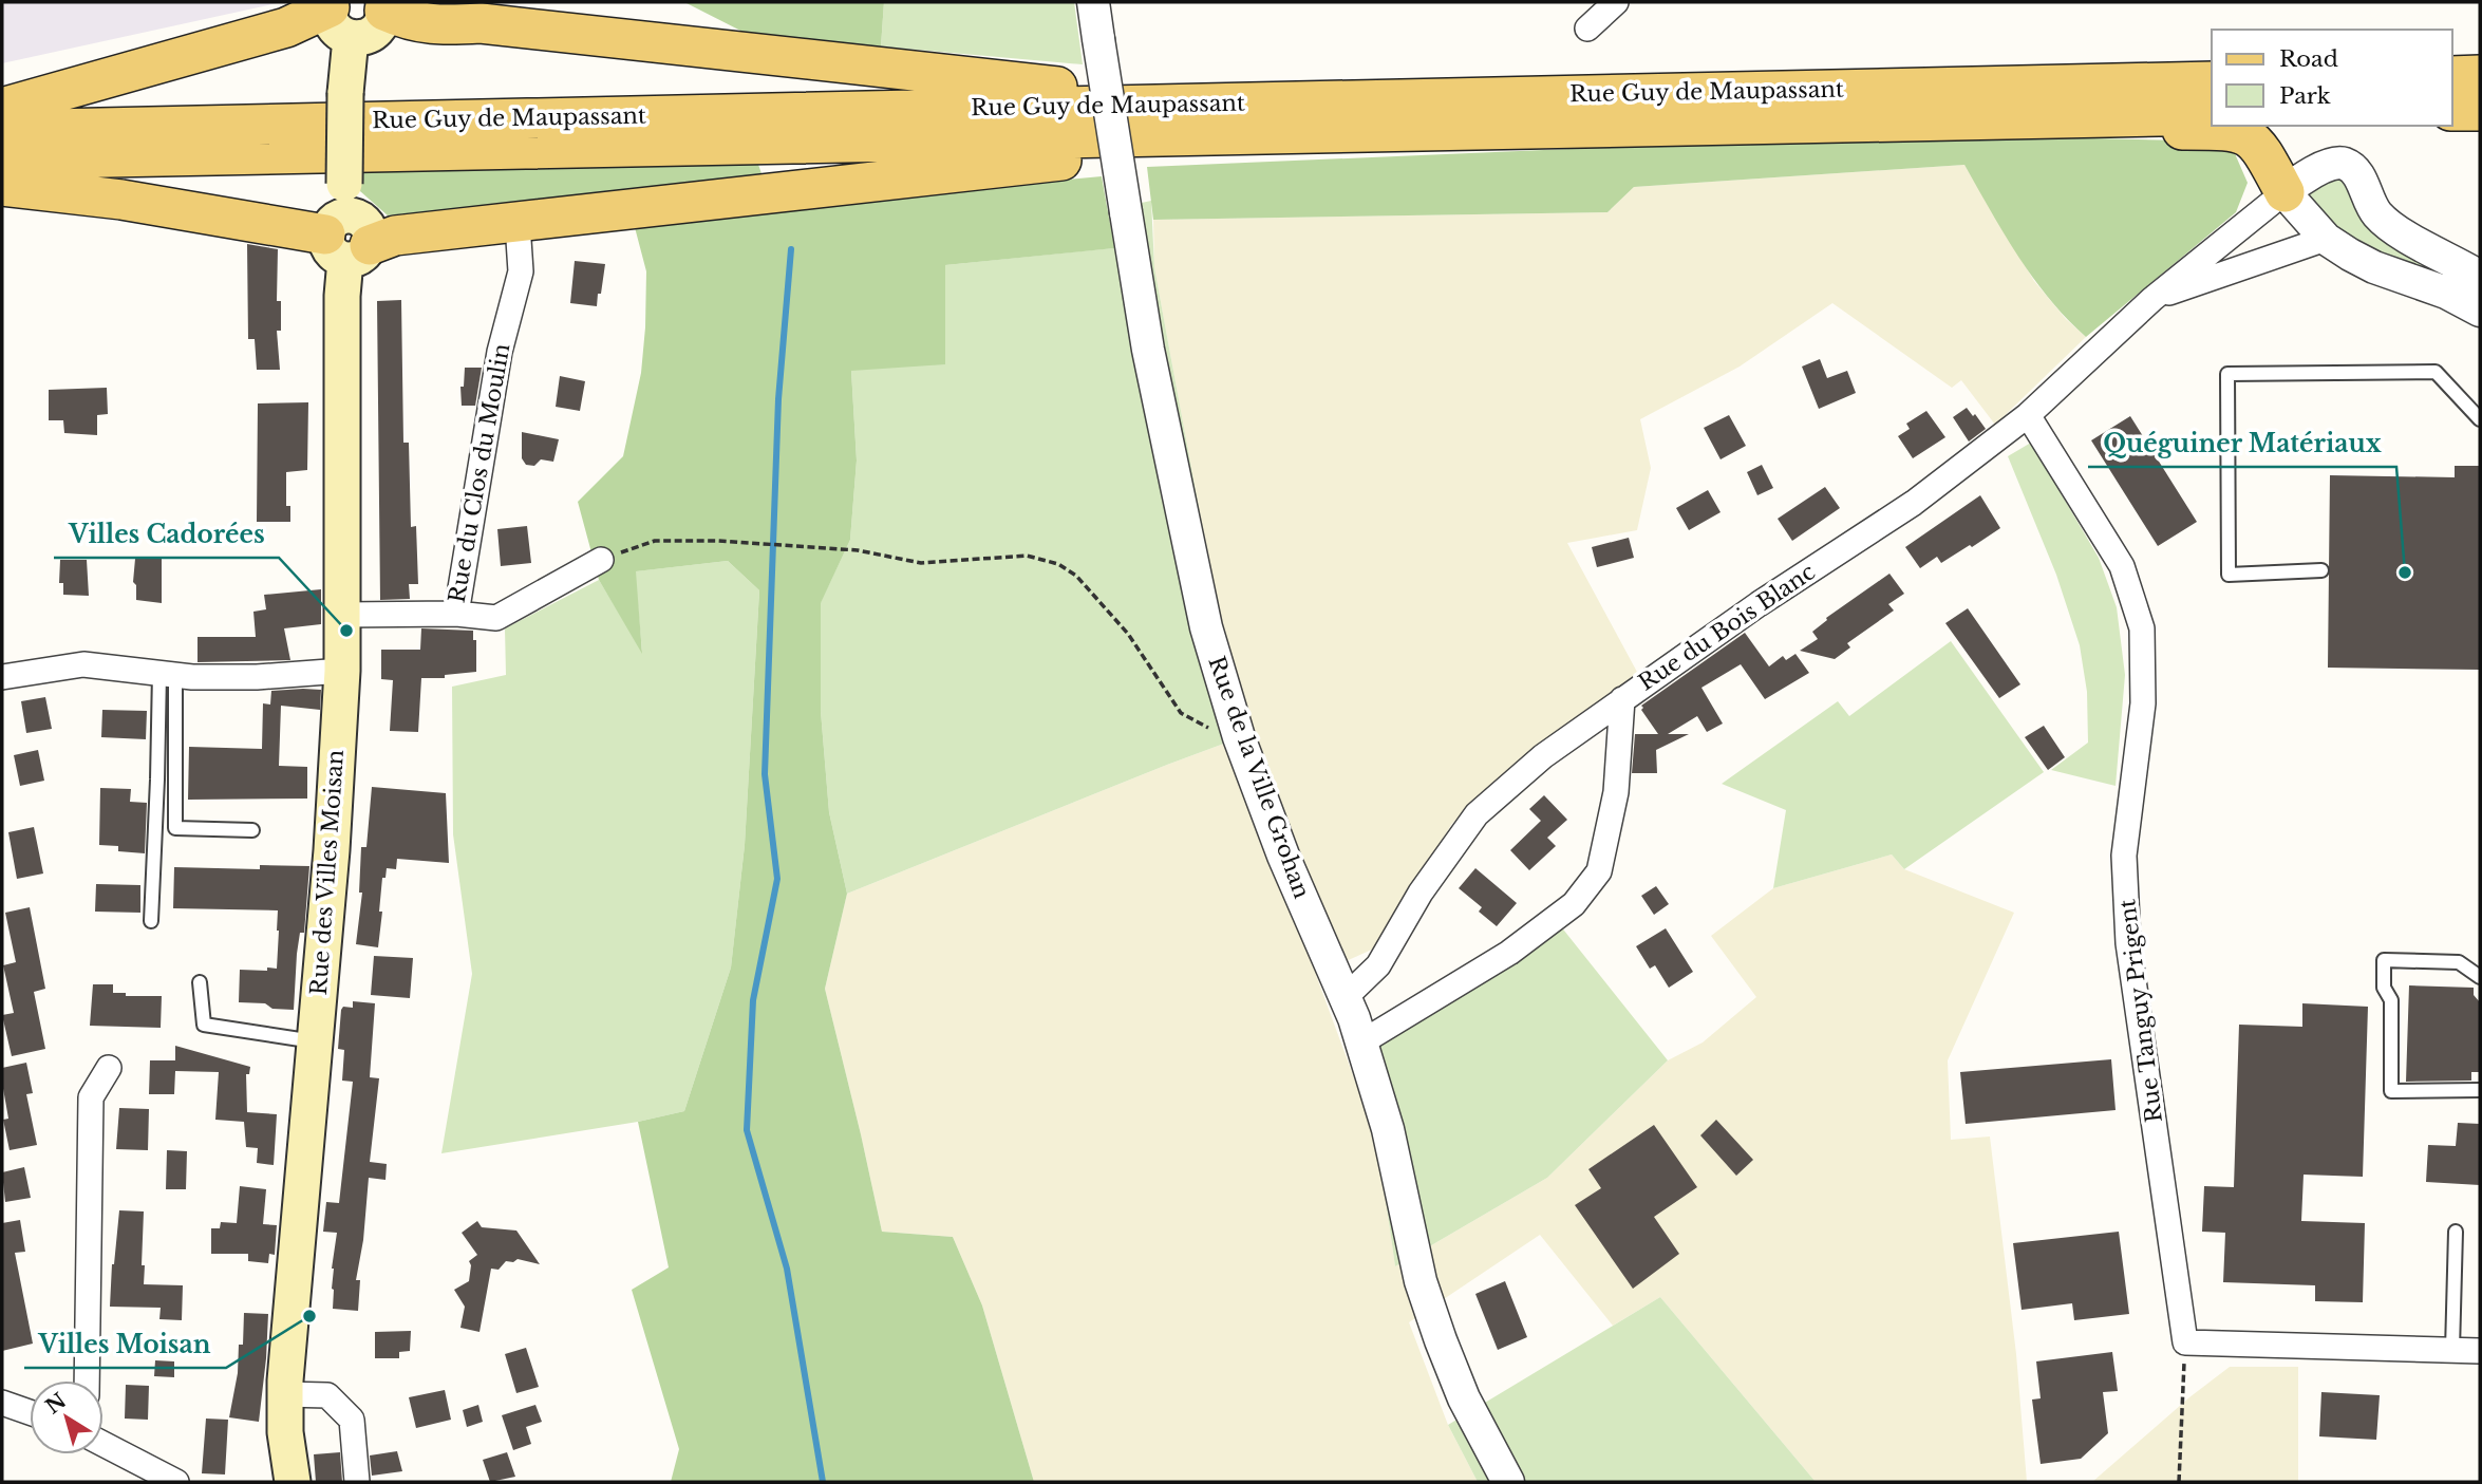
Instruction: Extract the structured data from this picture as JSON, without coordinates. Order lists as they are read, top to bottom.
{
  "streets": {
    "main road": ["Rue Guy de Maupassant", "Rue des Villes Moisan"],
    "street": [
      "Rue du Clos du Moulin",
      "Rue du Bois Blanc",
      "Rue de la Ville Grohan",
      "Rue Tanguy Prigent"
    ]
  },
  "crossings": [
    ["Rue du Clos du Moulin", "Rue des Villes Moisan"],
    ["Rue du Bois Blanc", "Rue de la Ville Grohan"],
    ["Rue du Bois Blanc", "Rue Tanguy Prigent"]
  ],
  "places": ["Quéguiner Matériaux", "Villes Cadorées", "Villes Moisan"],
  "legend": ["Road", "Park"],
  "north": "top left"
}
